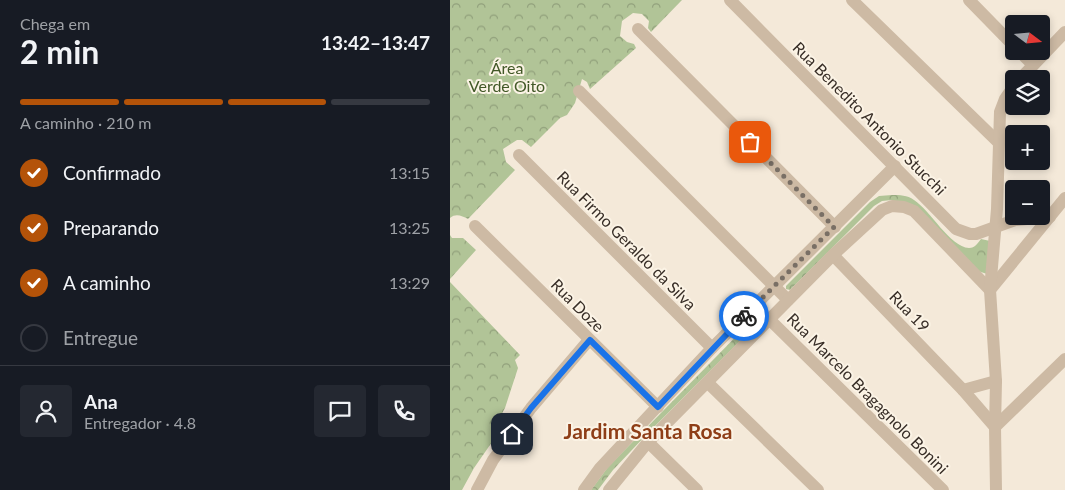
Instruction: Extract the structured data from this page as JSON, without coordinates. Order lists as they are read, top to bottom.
{
  "streets": {
    "street": [
      "Rua Benedito Antonio Stucchi",
      "Rua Firmo Geraldo da Silva",
      "Rua Doze",
      "Rua 19",
      "Rua Marcelo Bragagnolo Bonini"
    ]
  },
  "districts": ["Jardim Santa Rosa"],
  "parks": ["Área Verde Oito"],
  "north": "right",
  "page": {
    "heading": ["2 min", "Chega em", "13:42–13:47"],
    "panel": ["Ana", "Entregador · 4.8"],
    "map_buttons": ["+", "−"],
    "bar": "A caminho · 210 m",
    "list": [
      ["Confirmado", "13:15"],
      ["Preparando", "13:25"],
      ["A caminho", "13:29"],
      "Entregue"
    ]
  }
}
